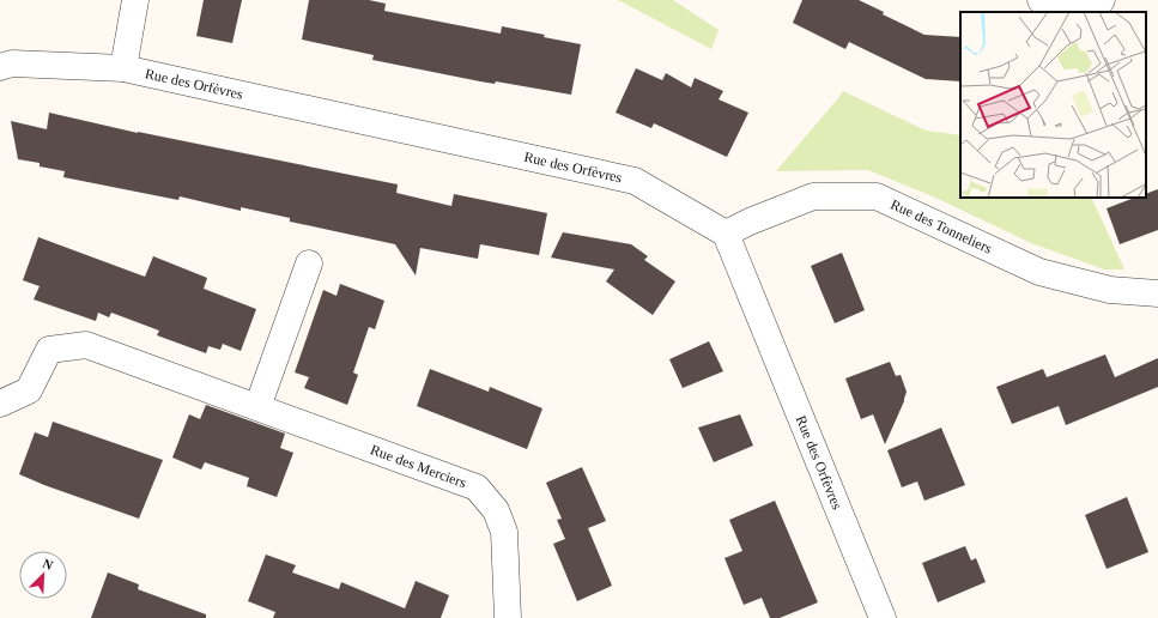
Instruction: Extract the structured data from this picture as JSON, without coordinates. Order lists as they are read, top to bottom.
{
  "streets": {
    "street": ["Rue des Orfèvres", "Rue des Tonneliers", "Rue des Merciers"]
  },
  "crossings": [
    ["Rue des Orfèvres", "Rue des Tonneliers"]
  ],
  "north": "top right"
}
